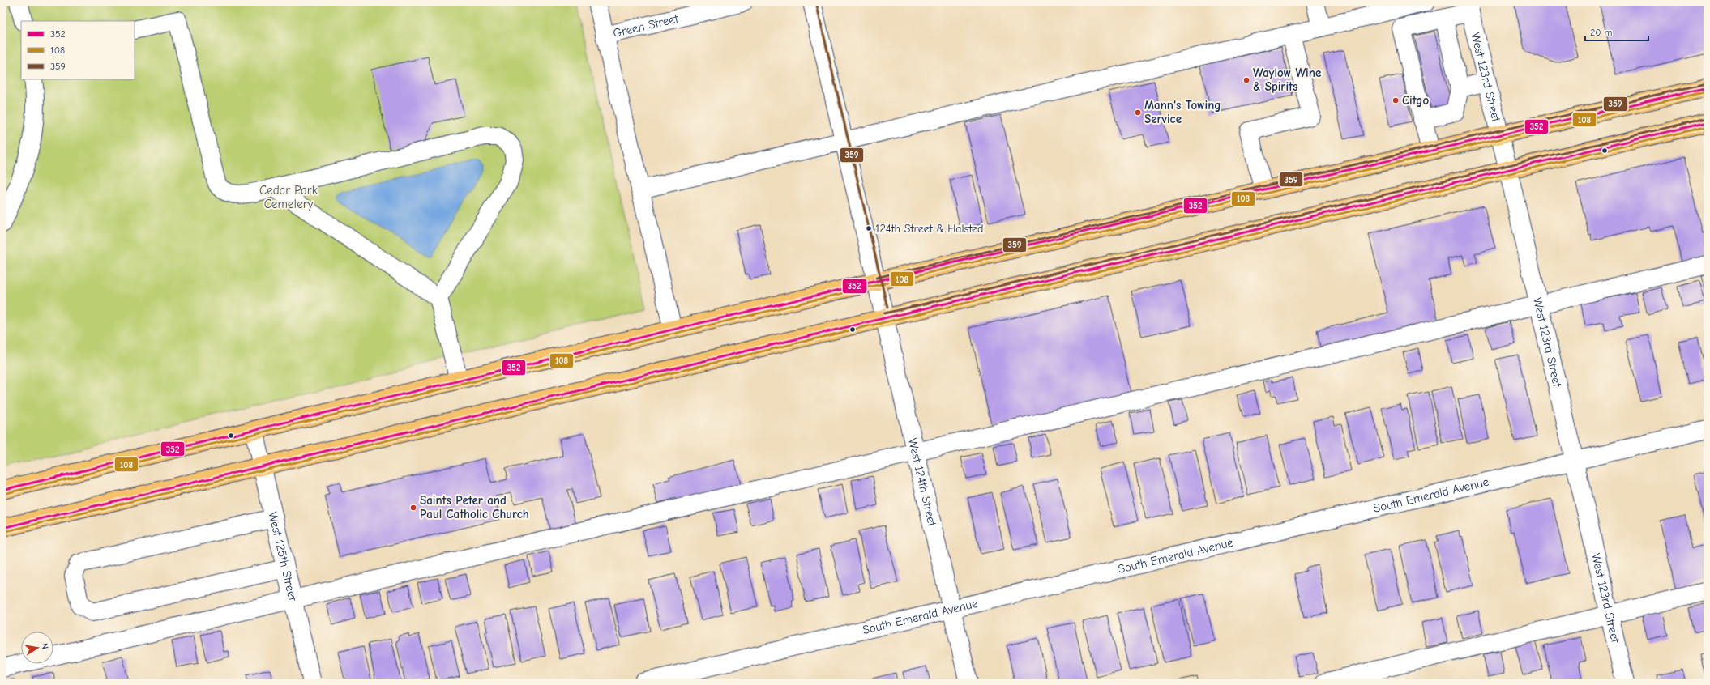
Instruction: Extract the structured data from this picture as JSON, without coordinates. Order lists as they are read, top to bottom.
{
  "streets": {
    "street": [
      "Green Street",
      "West 123rd Street",
      "West 124th Street",
      "South Emerald Avenue",
      "West 125th Street"
    ]
  },
  "crossings": [
    ["West 123rd Street", "South Emerald Avenue"],
    ["West 124th Street", "South Emerald Avenue"]
  ],
  "parks": ["Cedar Park Cemetery"],
  "places": [
    "Waylow Wine & Spirits",
    "Citgo",
    "Mann's Towing Service",
    "124th Street & Halsted",
    "Saints Peter and Paul Catholic Church"
  ],
  "lines": ["transit line 359", "transit line 352", "transit line 108"],
  "legend": ["352", "108", "359"],
  "scale_bar": "20 m",
  "north": "right"
}
